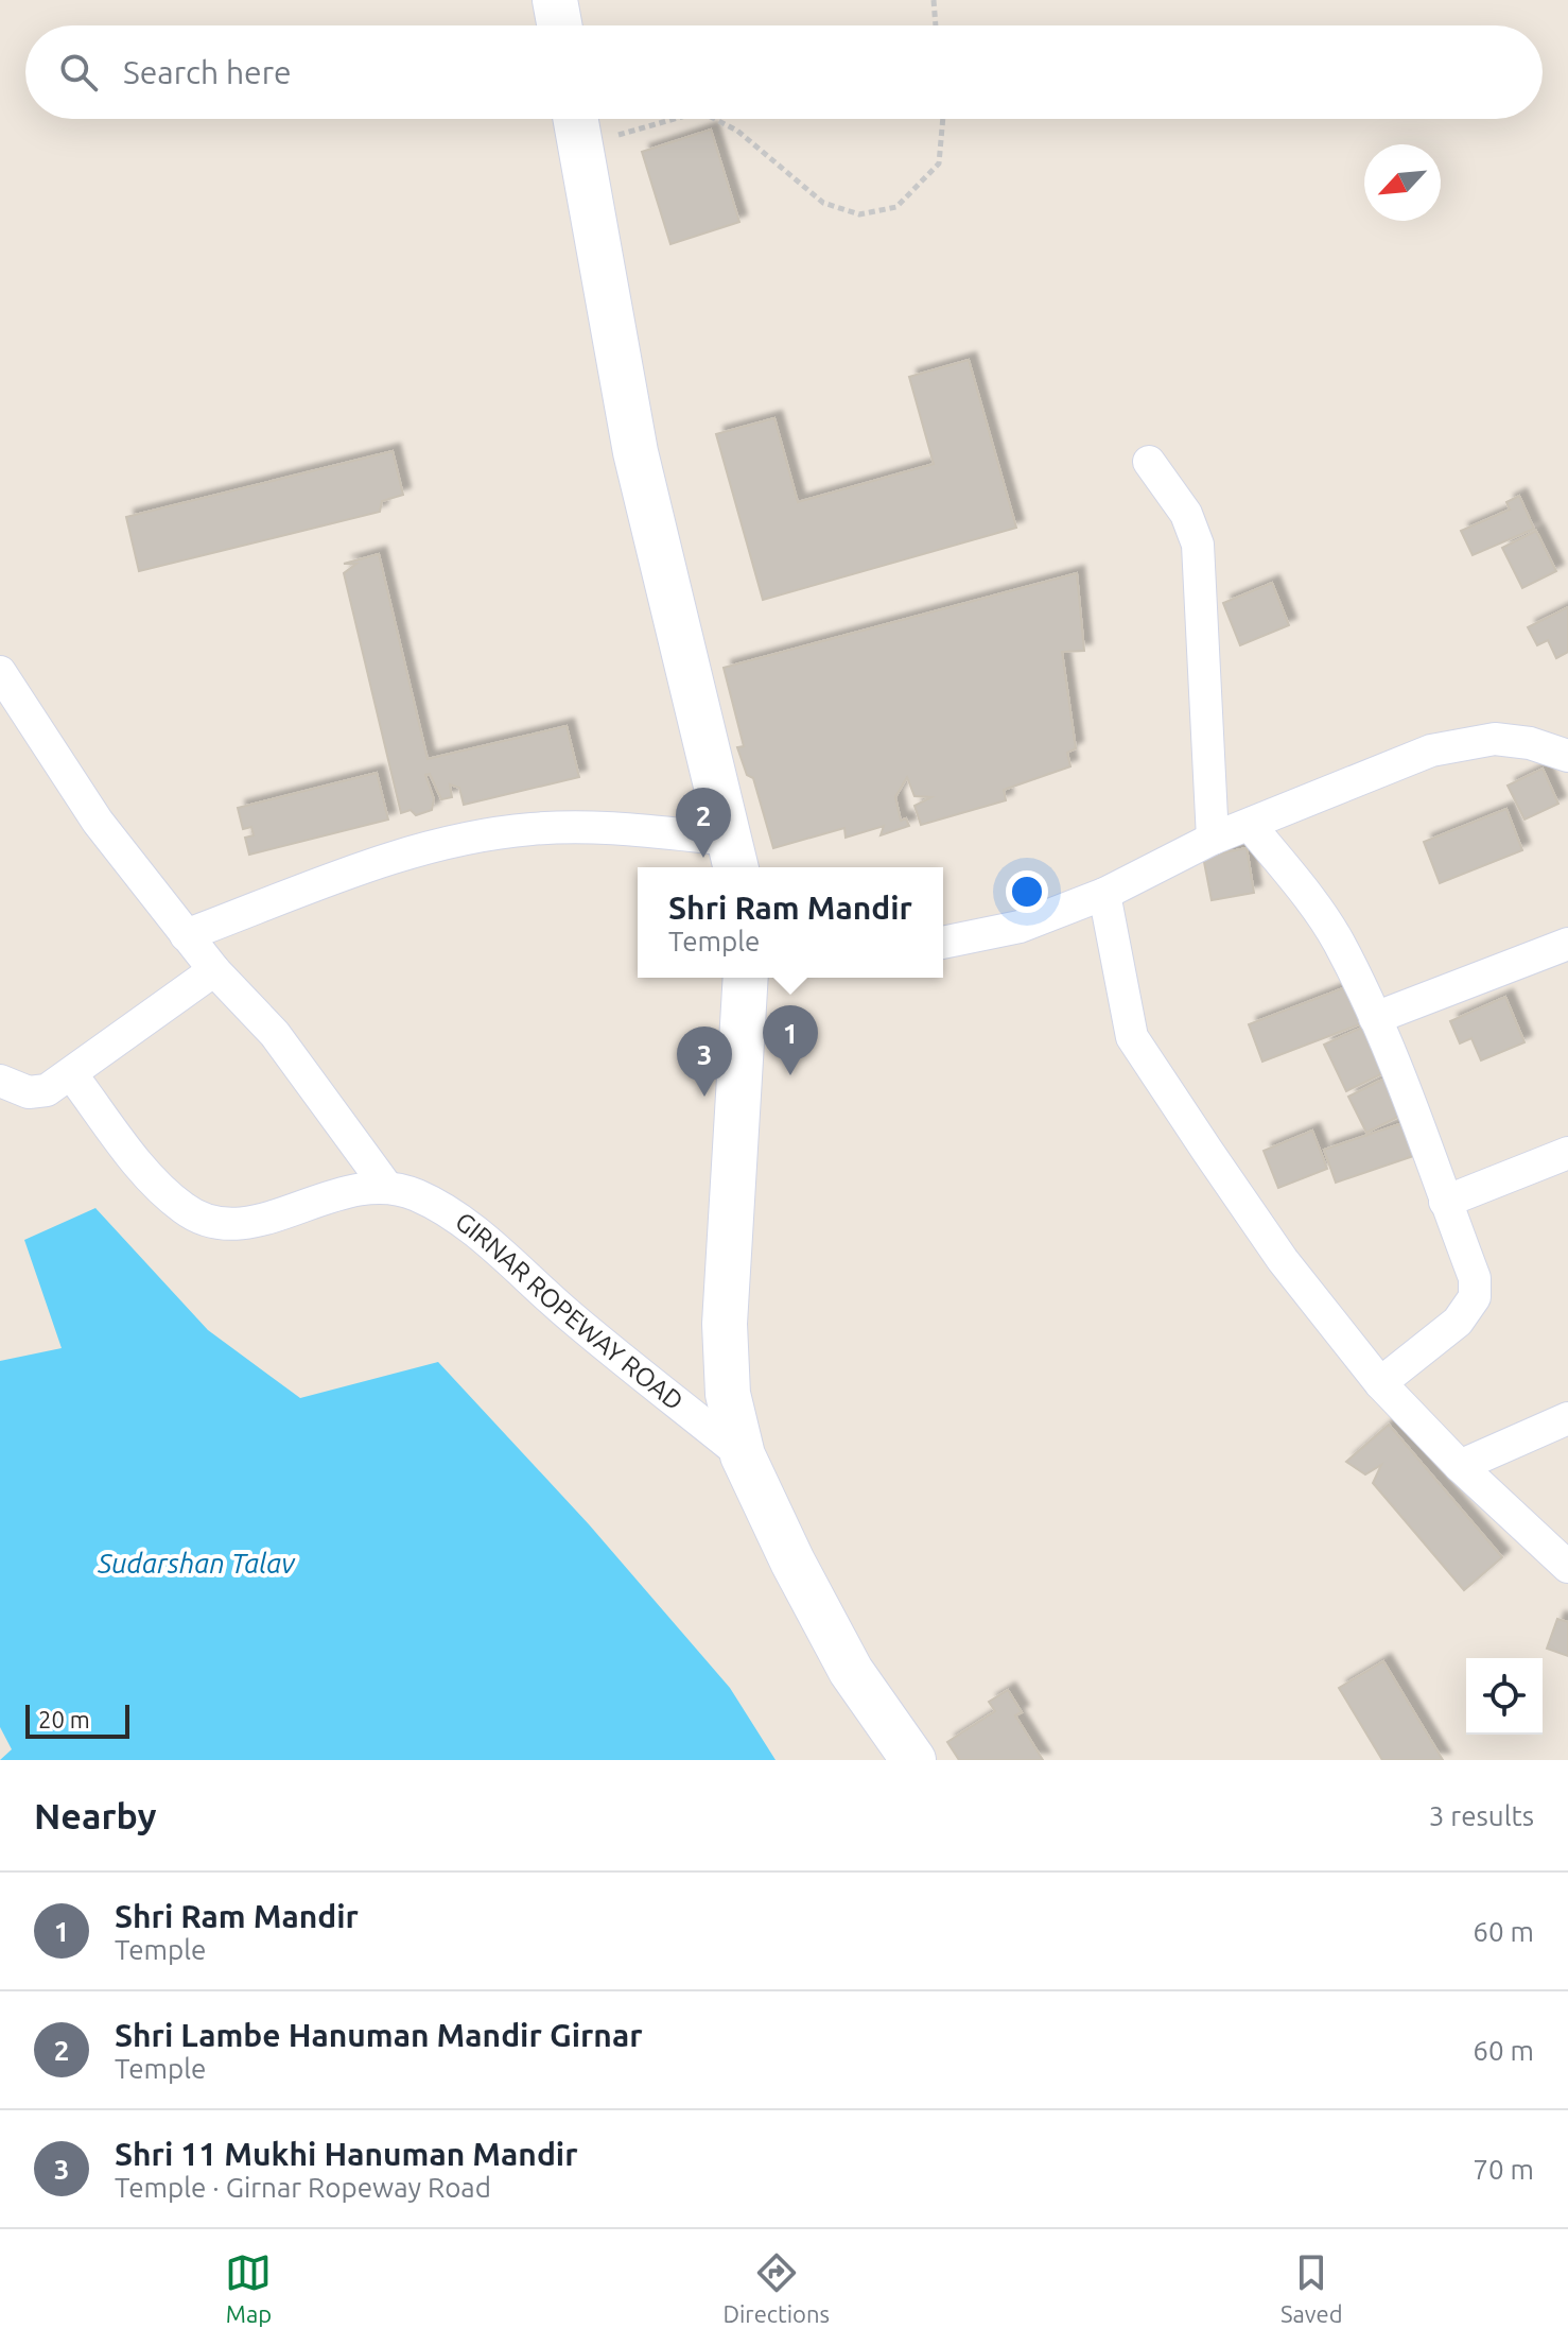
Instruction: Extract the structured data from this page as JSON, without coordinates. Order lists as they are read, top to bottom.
{
  "streets": {
    "street": ["GIRNAR ROPEWAY ROAD"]
  },
  "water": ["Sudarshan Talav"],
  "scale_bar": "20 m",
  "north": "bottom left",
  "page": {
    "search": "Search here",
    "pins": ["2", "1", "3"],
    "popup": ["Shri Ram Mandir", "Temple"],
    "scale": "20 m",
    "heading": ["Nearby", "3 results"],
    "list": [
      {
        "mark": "1",
        "name": "Shri Ram Mandir",
        "note": "Temple",
        "value": "60 m"
      },
      {
        "mark": "2",
        "name": "Shri Lambe Hanuman Mandir Girnar",
        "note": "Temple",
        "value": "60 m"
      },
      {
        "mark": "3",
        "name": "Shri 11 Mukhi Hanuman Mandir",
        "note": "Temple · Girnar Ropeway Road",
        "value": "70 m"
      }
    ],
    "nav": ["Map", "Directions", "Saved"]
  }
}
